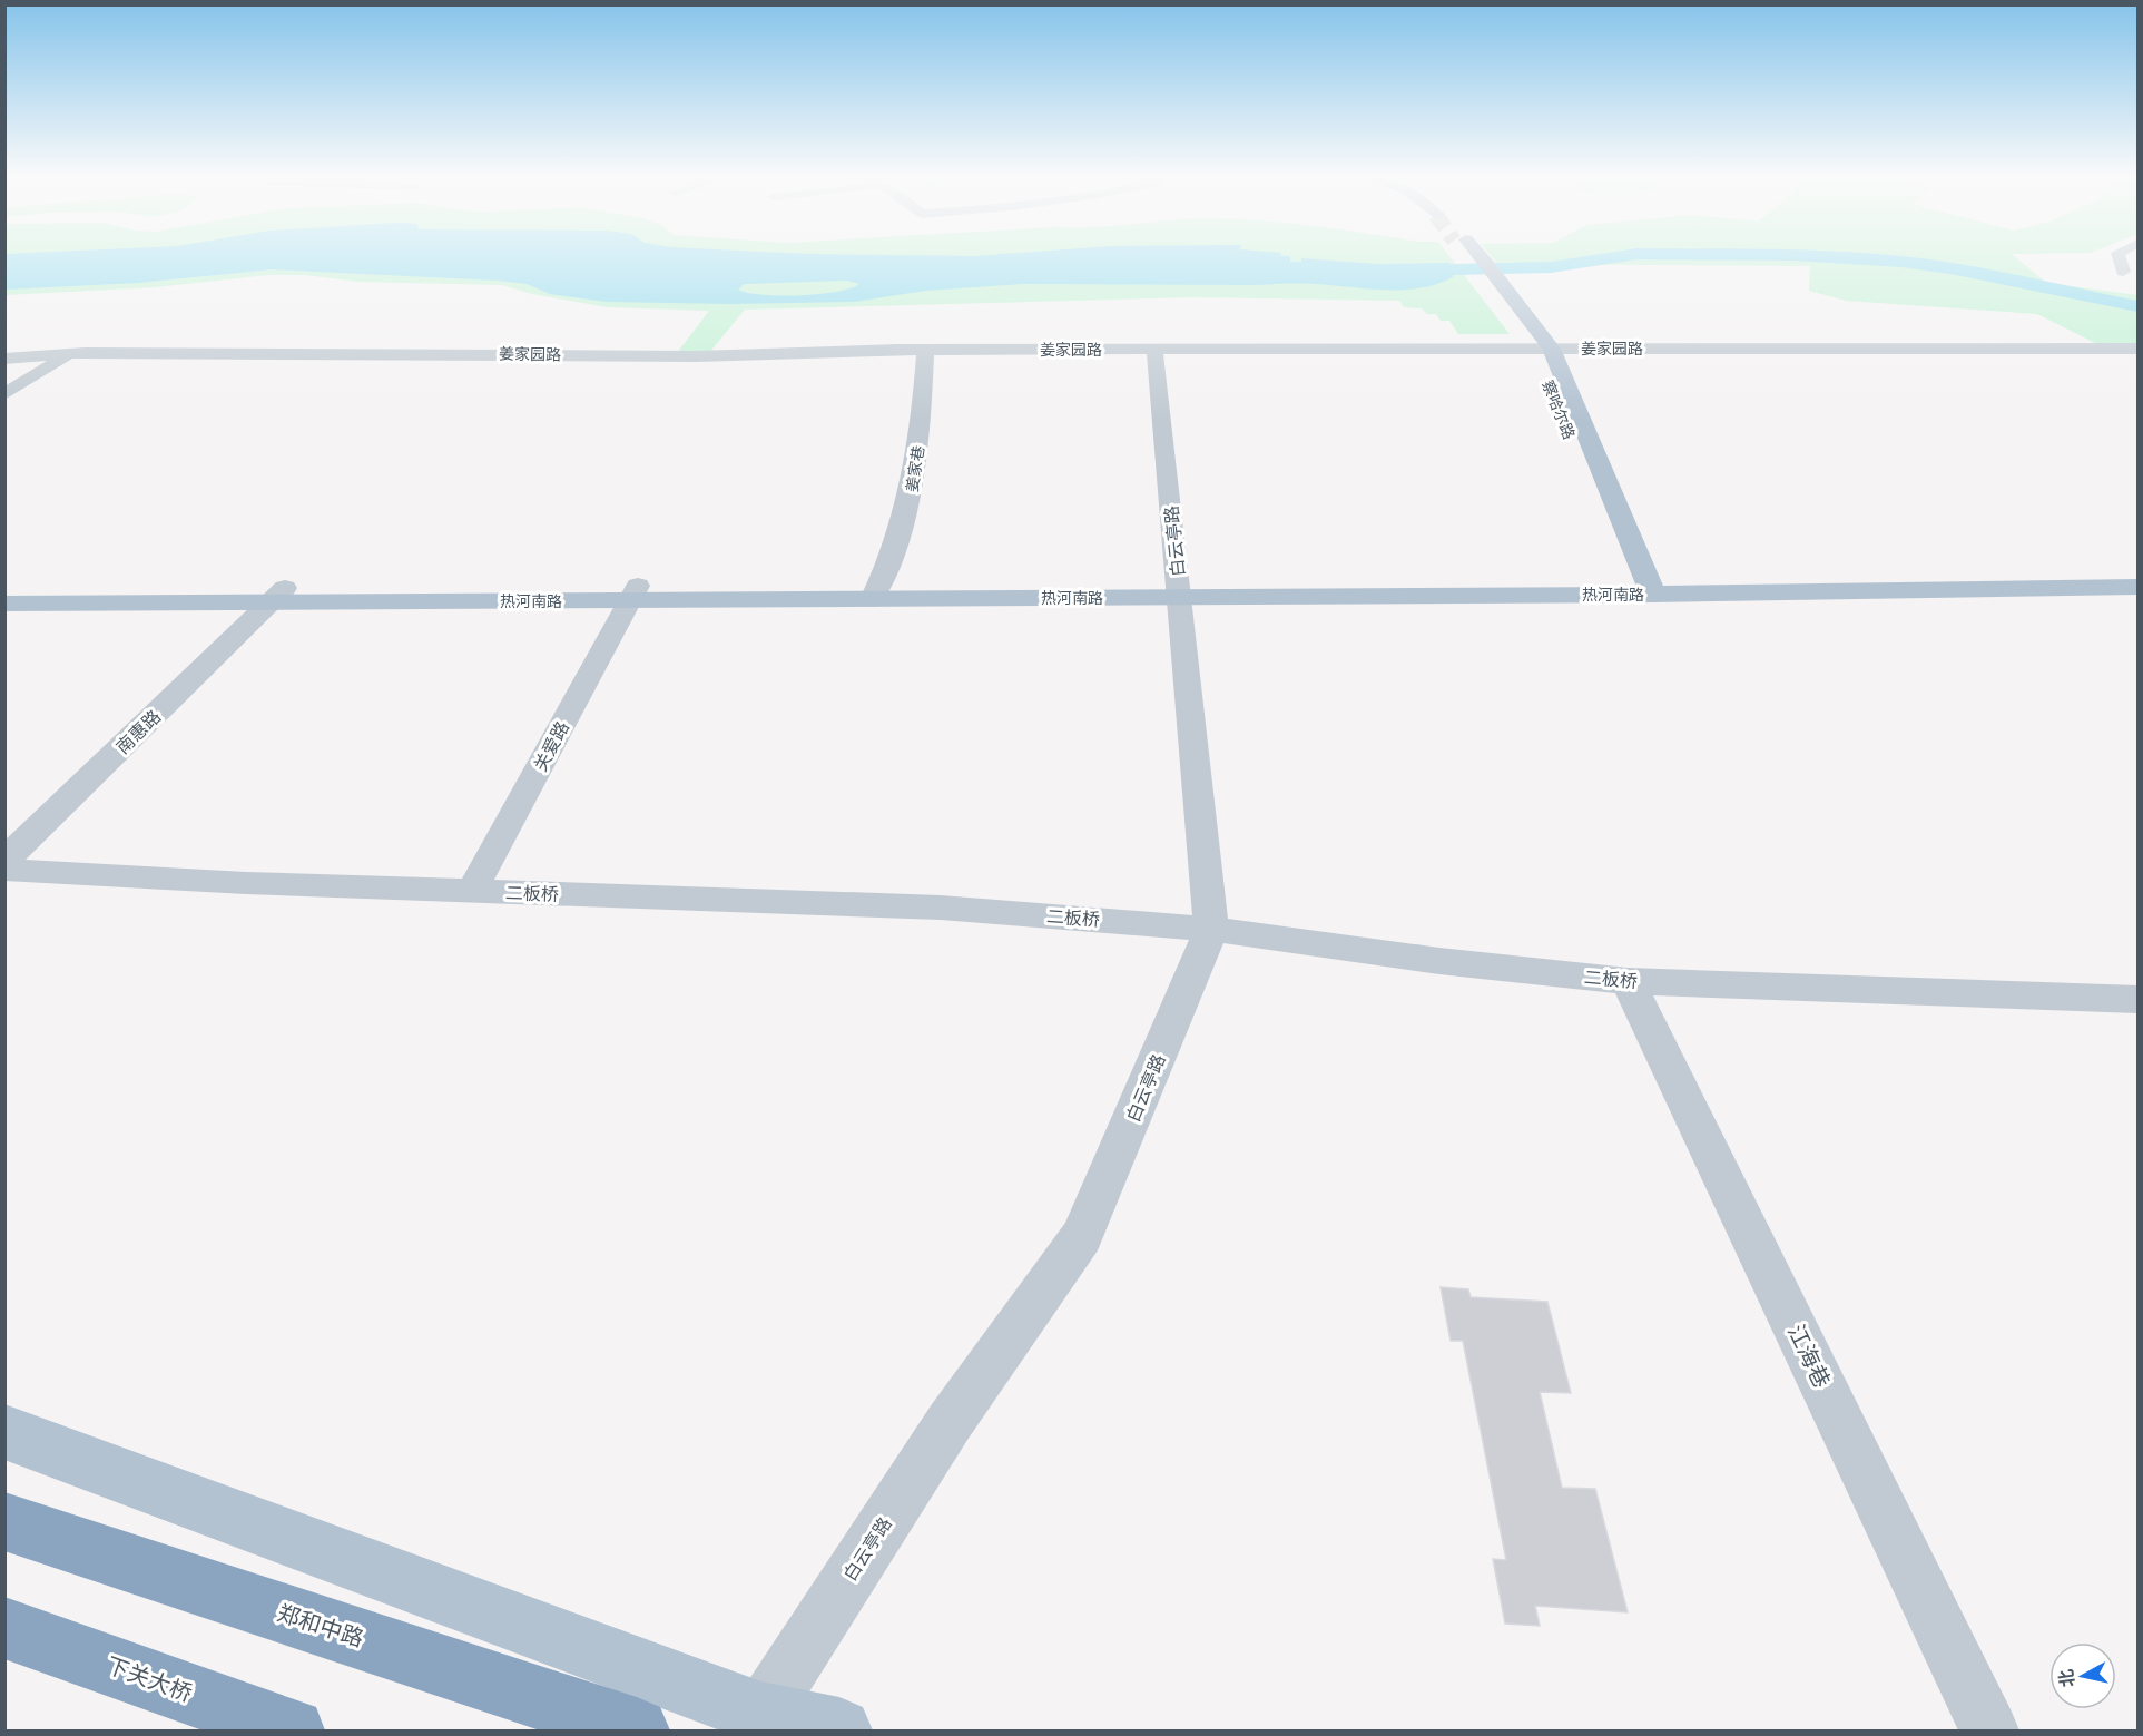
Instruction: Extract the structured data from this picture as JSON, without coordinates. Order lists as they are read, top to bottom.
{
  "streets": {
    "highway": ["郑和中路", "下关大桥"],
    "main road": ["察哈尔路", "热河南路"],
    "street": [
      "姜家园路",
      "姜家巷",
      "白云亭路",
      "南惠路",
      "关爱路",
      "二板桥",
      "江海巷"
    ]
  },
  "crossings": [
    ["姜家园路", "察哈尔路"],
    ["姜家园路", "姜家巷"],
    ["姜家园路", "白云亭路"],
    ["察哈尔路", "热河南路"],
    ["姜家巷", "热河南路"],
    ["白云亭路", "热河南路"],
    ["白云亭路", "二板桥"],
    ["热河南路", "南惠路"],
    ["热河南路", "关爱路"],
    ["关爱路", "二板桥"],
    ["二板桥", "江海巷"]
  ],
  "north": "left"
}
